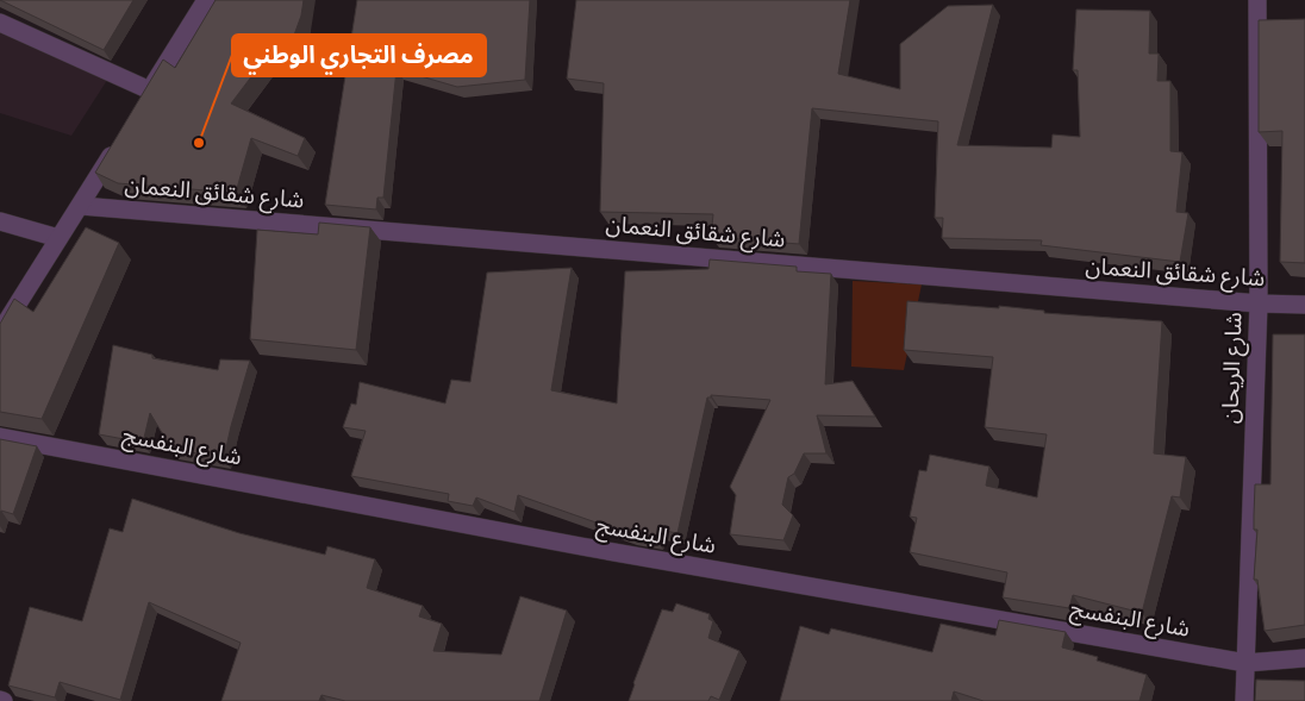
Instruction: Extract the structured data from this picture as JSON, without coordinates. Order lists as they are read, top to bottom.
{
  "streets": {
    "street": ["شارع شقائق النعمان", "شارع الريحان", "شارع البنفسج"]
  },
  "crossings": [
    ["شارع شقائق النعمان", "شارع الريحان"],
    ["شارع الريحان", "شارع البنفسج"]
  ],
  "places": ["مصرف التجاري الوطني"]
}
